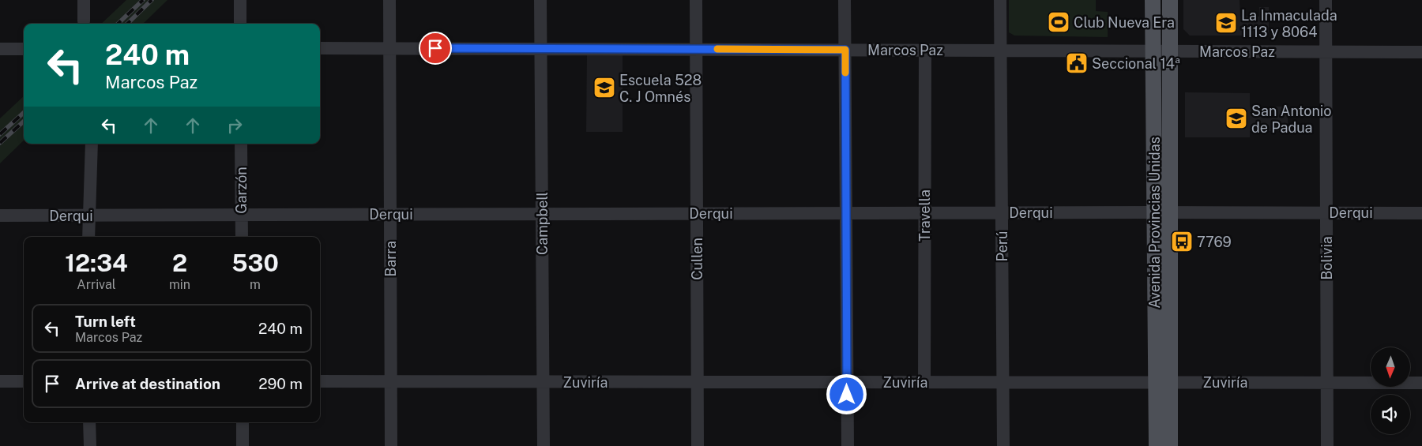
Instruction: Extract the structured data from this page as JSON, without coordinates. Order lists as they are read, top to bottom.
{
  "streets": {
    "main road": ["Avenida Provincias Unidas"],
    "street": [
      "Marcos Paz",
      "Garzón",
      "Derqui",
      "Travella",
      "Campbell",
      "Perú",
      "Bolivia",
      "Barra",
      "Cullen",
      "Zuviría"
    ]
  },
  "crossings": [
    ["Marcos Paz", "Travella"],
    ["Marcos Paz", "Avenida Provincias Unidas"],
    ["Marcos Paz", "Campbell"],
    ["Marcos Paz", "Perú"],
    ["Marcos Paz", "Bolivia"],
    ["Marcos Paz", "Barra"],
    ["Marcos Paz", "Cullen"],
    ["Garzón", "Derqui"],
    ["Derqui", "Travella"],
    ["Derqui", "Avenida Provincias Unidas"],
    ["Derqui", "Campbell"],
    ["Derqui", "Perú"],
    ["Derqui", "Bolivia"],
    ["Derqui", "Barra"],
    ["Derqui", "Cullen"],
    ["Travella", "Zuviría"],
    ["Avenida Provincias Unidas", "Zuviría"],
    ["Campbell", "Zuviría"],
    ["Perú", "Zuviría"],
    ["Bolivia", "Zuviría"],
    ["Barra", "Zuviría"],
    ["Cullen", "Zuviría"]
  ],
  "places": {
    "sports": ["Club Nueva Era"],
    "school or university": ["La Inmaculada 1113 y 8064", "Escuela 528 C. J Omnés", "San Antonio de Padua"],
    "public building": ["Seccional 14ª"],
    "bus stop": ["7769"]
  },
  "north": "bottom",
  "page": {
    "turn": ["240 m", "Marcos Paz"],
    "eta": [
      "12:34",
      "Arrival",
      "2",
      "min",
      "530",
      "m"
    ],
    "list": [
      {
        "name": "Turn left",
        "note": "Marcos Paz",
        "value": "240 m"
      },
      {
        "name": "Arrive at destination",
        "value": "290 m"
      }
    ]
  }
}
